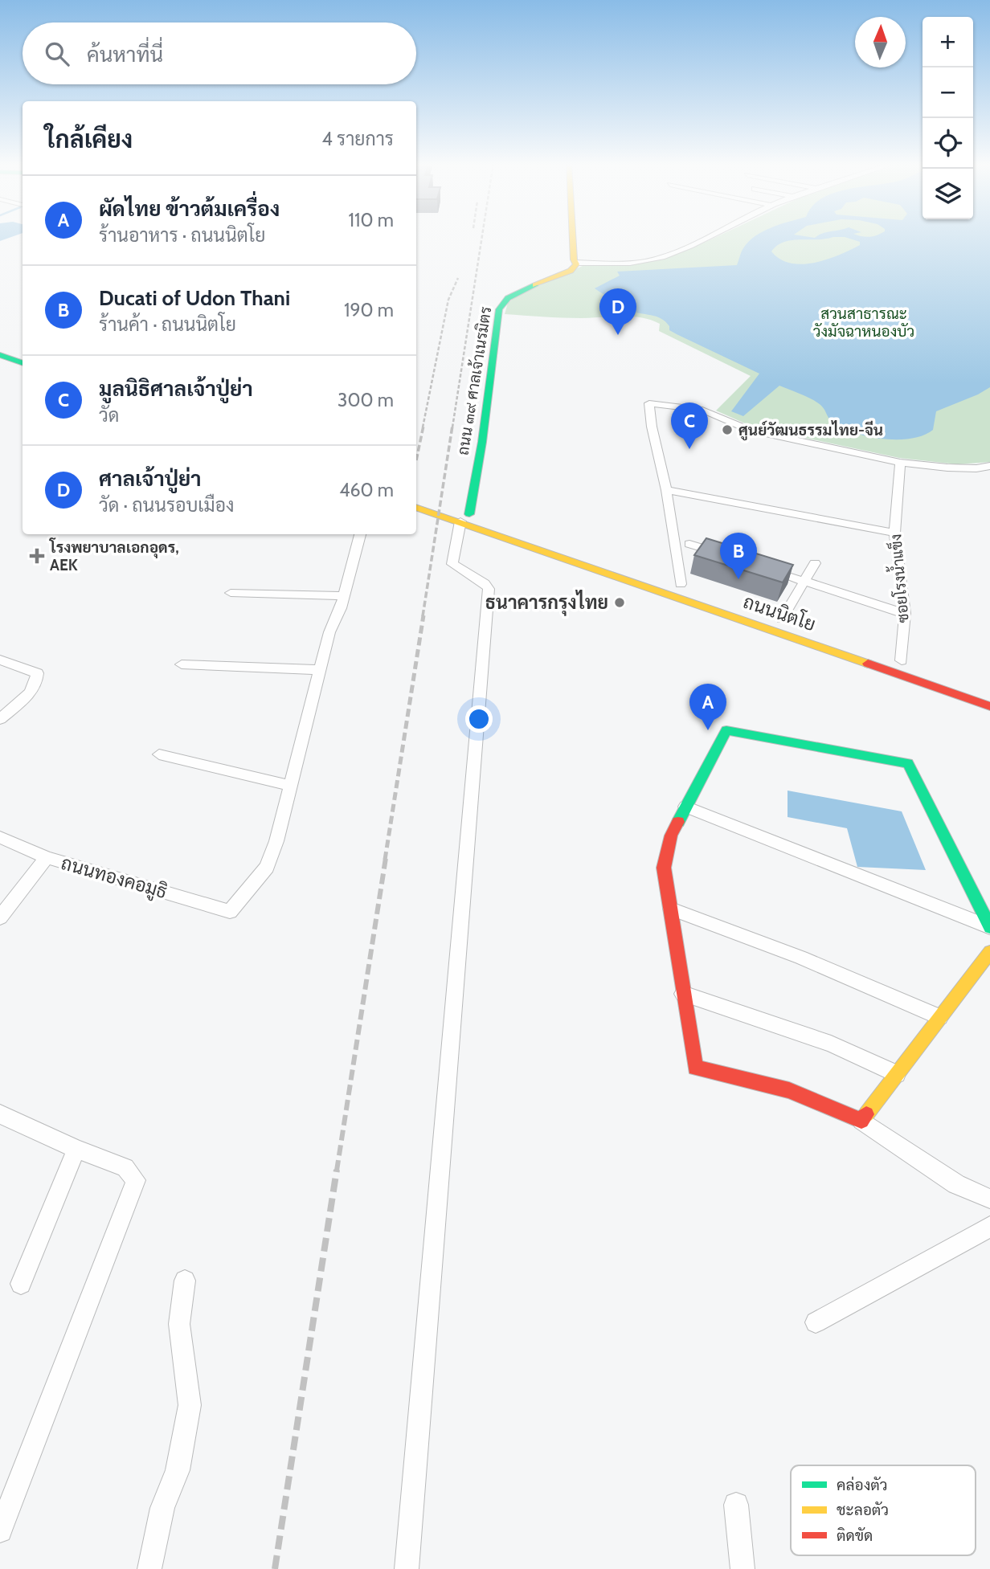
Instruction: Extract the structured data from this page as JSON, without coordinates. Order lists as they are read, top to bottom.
{
  "streets": {
    "main road": ["ถนน ๓๙ ศาลเจ้าเนรมิตร", "ถนนนิตโย"],
    "street": ["ซอยโรงน้ำแข็ง", "ถนนทองคอมูธิ"]
  },
  "crossings": [
    ["ถนน ๓๙ ศาลเจ้าเนรมิตร", "ถนนนิตโย"]
  ],
  "parks": ["สวนสาธารณะ วังมัจฉาหนองบัว"],
  "places": {
    "other": ["ศูนย์วัฒนธรรมไทย-จีน", "ธนาคารกรุงไทย"],
    "health": ["โรงพยาบาลเอกอุดร, AEK"]
  },
  "legend": ["คล่องตัว", "ชะลอตัว", "ติดขัด"],
  "north": "top",
  "page": {
    "map_buttons": ["+", "−"],
    "search": "ค้นหาที่นี่",
    "heading": ["ใกล้เคียง", "4 รายการ"],
    "list": [
      {
        "mark": "A",
        "name": "ผัดไทย ข้าวต้มเครื่อง",
        "note": "ร้านอาหาร · ถนนนิตโย",
        "value": "110 m"
      },
      {
        "mark": "B",
        "name": "Ducati of Udon Thani",
        "note": "ร้านค้า · ถนนนิตโย",
        "value": "190 m"
      },
      {
        "mark": "C",
        "name": "มูลนิธิศาลเจ้าปู่ย่า",
        "note": "วัด",
        "value": "300 m"
      },
      {
        "mark": "D",
        "name": "ศาลเจ้าปู่ย่า",
        "note": "วัด · ถนนรอบเมือง",
        "value": "460 m"
      }
    ],
    "pins": [
      "D",
      "C",
      "B",
      "A"
    ]
  }
}
